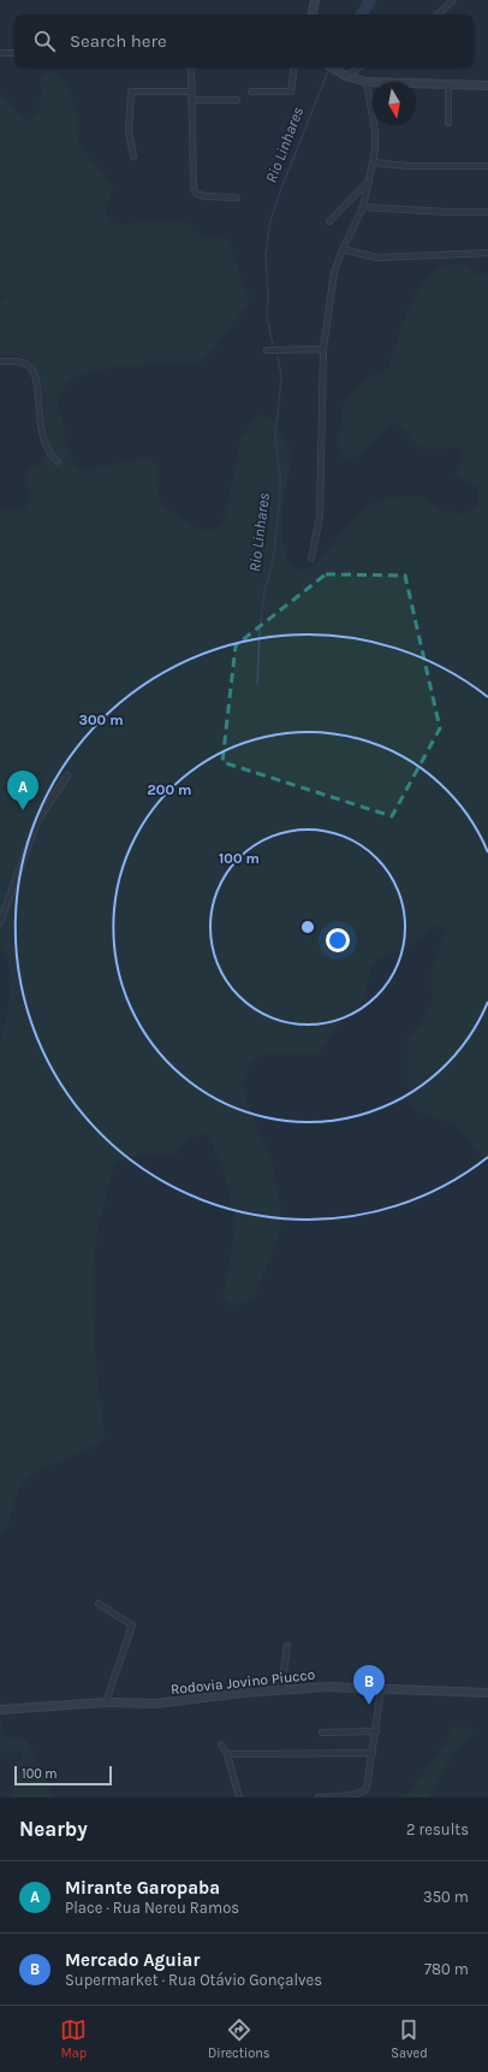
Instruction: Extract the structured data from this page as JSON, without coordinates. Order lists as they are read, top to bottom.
{
  "streets": {
    "main road": ["Rodovia Jovino Piucco"]
  },
  "water": ["Rio Linhares"],
  "scale_bar": "100 m",
  "north": "bottom",
  "page": {
    "search": "Search here",
    "pins": ["A", "B"],
    "scale": "100 m",
    "heading": ["Nearby", "2 results"],
    "list": [
      {
        "mark": "A",
        "name": "Mirante Garopaba",
        "note": "Place · Rua Nereu Ramos",
        "value": "350 m"
      },
      {
        "mark": "B",
        "name": "Mercado Aguiar",
        "note": "Supermarket · Rua Otávio Gonçalves",
        "value": "780 m"
      }
    ],
    "nav": ["Map", "Directions", "Saved"]
  },
  "rings": ["300 m", "200 m", "100 m"]
}
